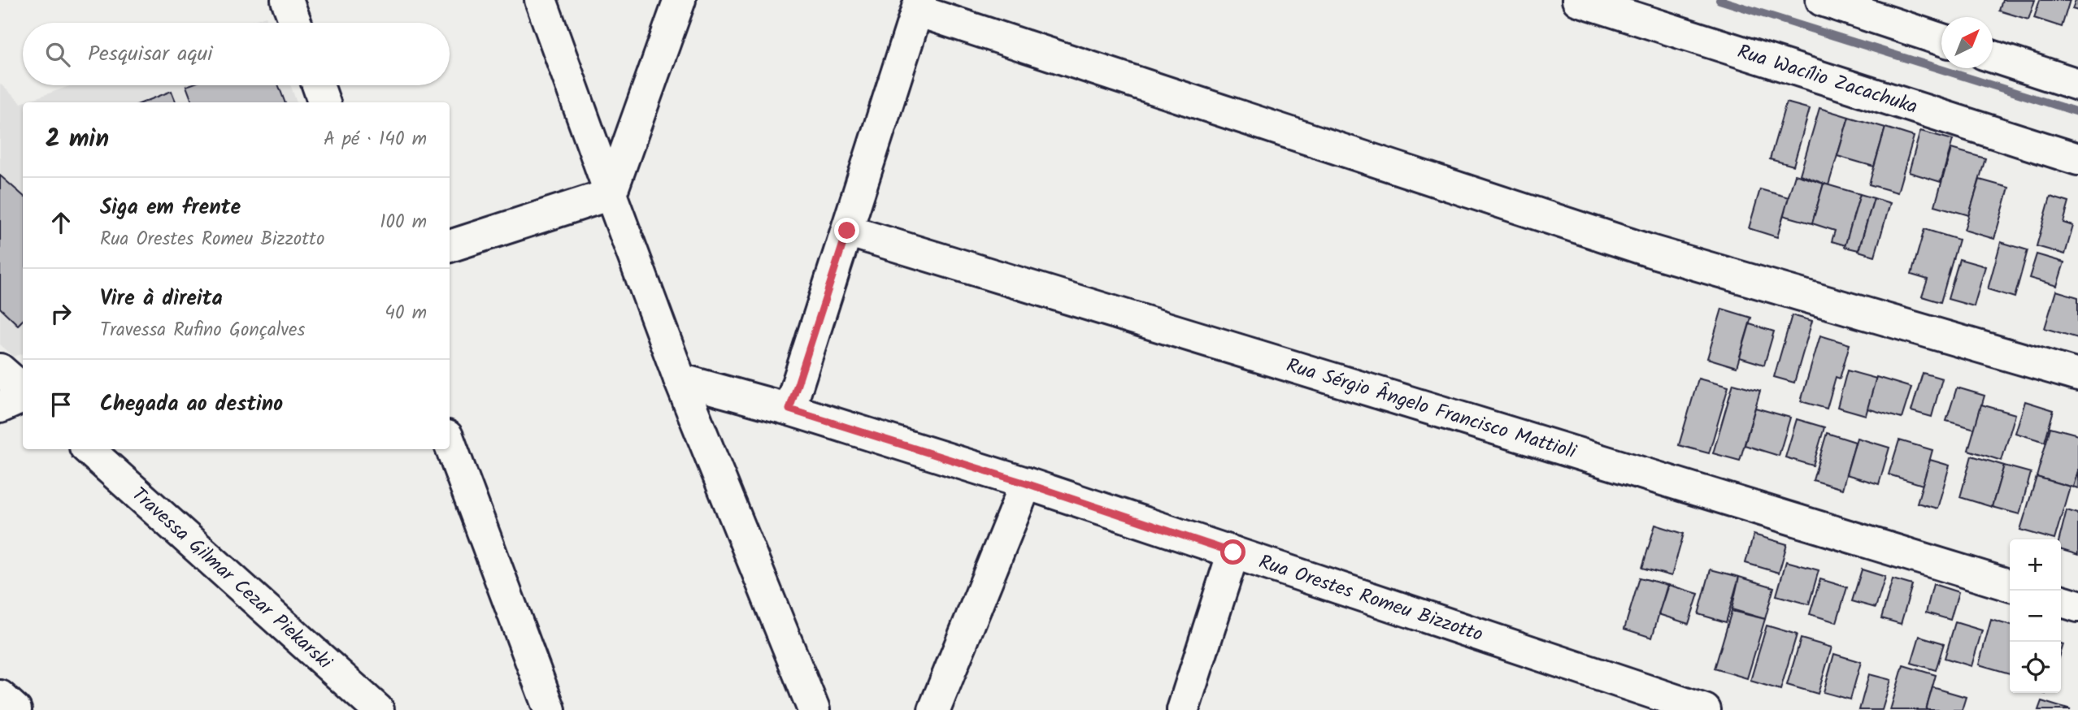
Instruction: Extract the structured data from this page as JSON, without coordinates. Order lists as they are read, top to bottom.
{
  "streets": {
    "street": [
      "Rua Wacílio Zacachuka",
      "Rua Sérgio Ângelo Francisco Mattioli",
      "Travessa Gilmar Cezar Piekarski",
      "Rua Orestes Romeu Bizzotto"
    ]
  },
  "north": "top right",
  "page": {
    "search": "Pesquisar aqui",
    "heading": ["2 min", "A pé · 140 m"],
    "list": [
      ["Siga em frente", "Rua Orestes Romeu Bizzotto", "100 m"],
      ["Vire à direita", "Travessa Rufino Gonçalves", "40 m"],
      "Chegada ao destino"
    ],
    "map_buttons": ["+", "−"]
  }
}
